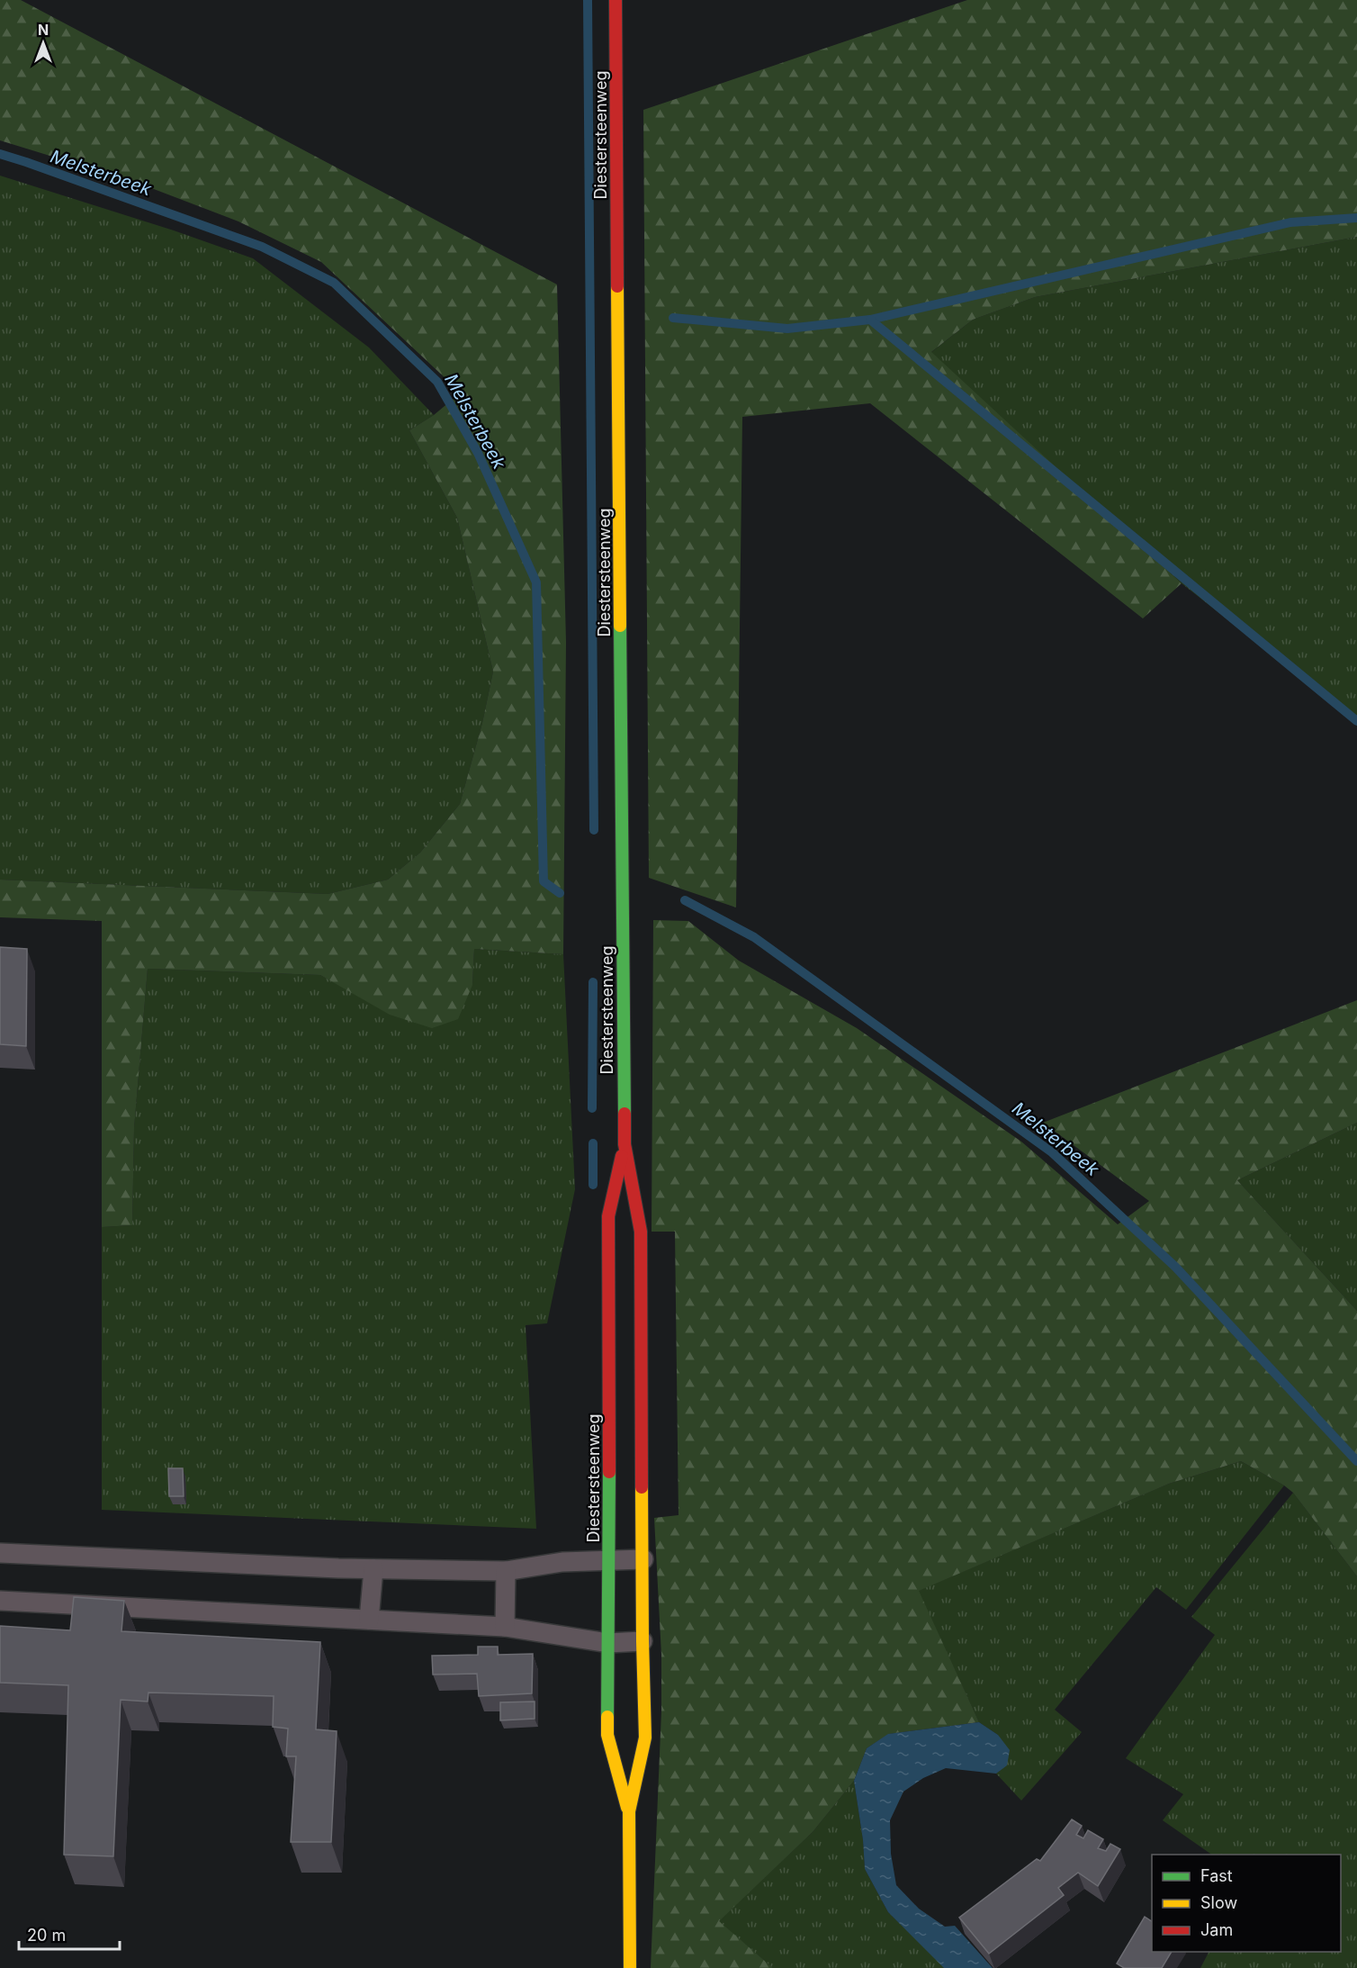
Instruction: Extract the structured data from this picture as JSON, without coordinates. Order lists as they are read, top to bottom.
{
  "streets": {
    "main road": ["Diestersteenweg"]
  },
  "water": ["Melsterbeek"],
  "legend": ["Fast", "Slow", "Jam"],
  "scale_bar": "20 m",
  "north": "top"
}
